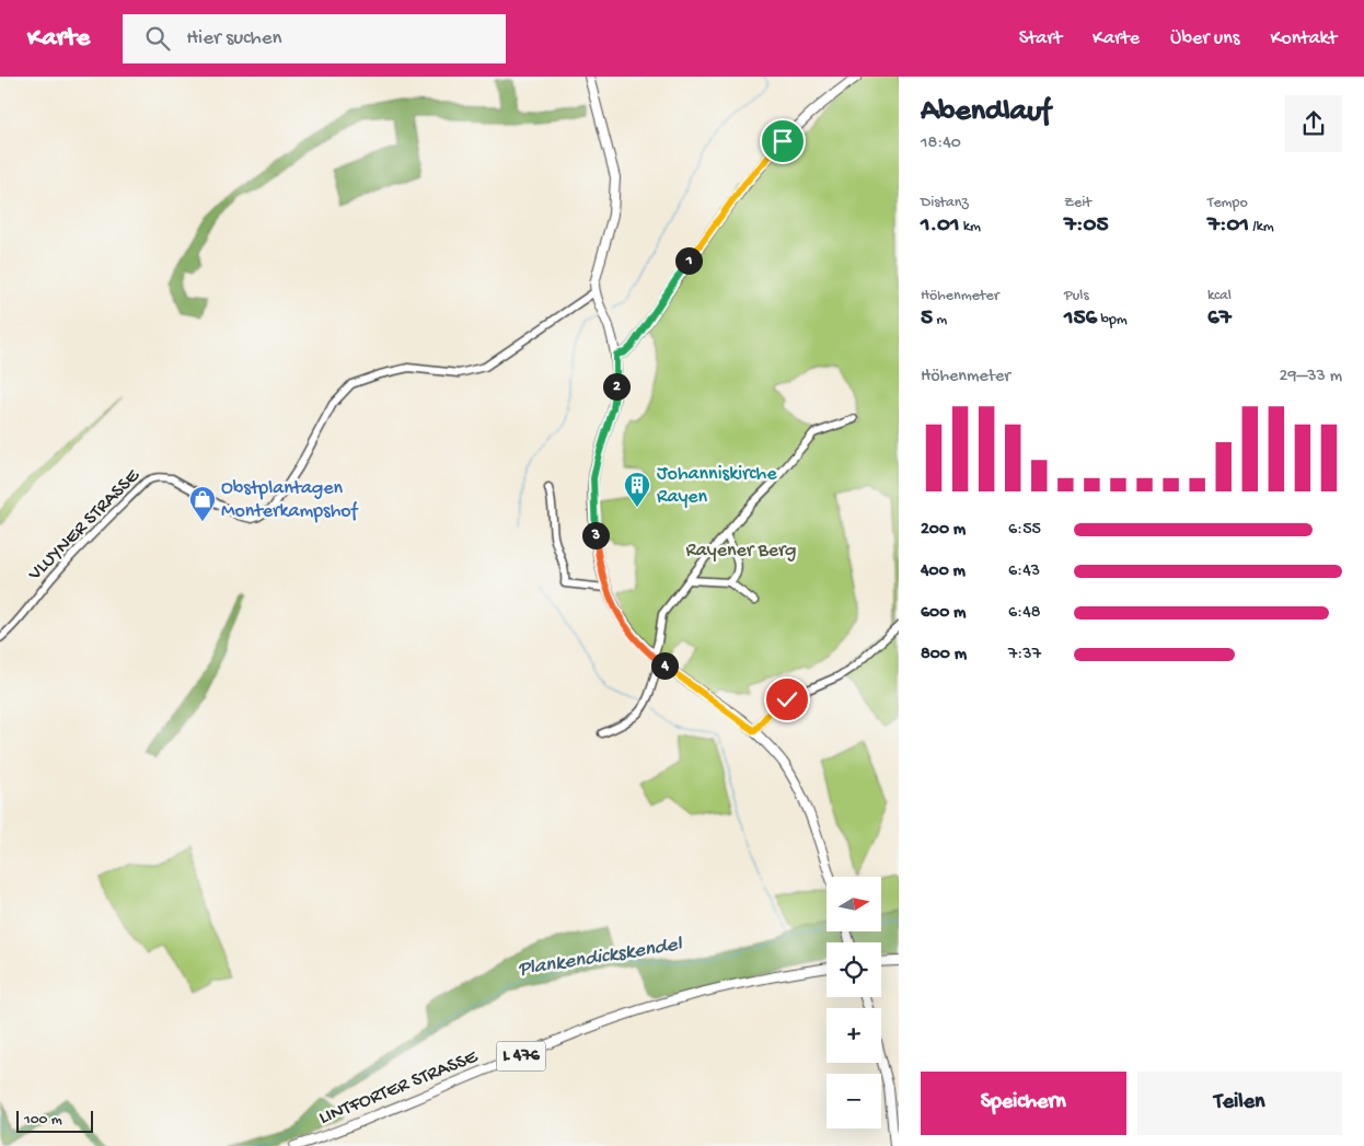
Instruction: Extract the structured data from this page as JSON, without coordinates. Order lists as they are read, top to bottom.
{
  "streets": {
    "main road": ["L 476", "LINTFORTER STRASSE"],
    "street": ["VLUYNER STRASSE"]
  },
  "water": ["Plankendickskendel"],
  "parks": ["Rayener Berg"],
  "places": {
    "building": ["Johanniskirche Rayen"],
    "shop": ["Obstplantagen Monterkampshof"]
  },
  "scale_bar": "100 m",
  "north": "right",
  "page": {
    "header": "Karte",
    "search": "Hier suchen",
    "nav": [
      "Start",
      "Karte",
      "Über uns",
      "Kontakt"
    ],
    "heading": ["Abendlauf", "18:40"],
    "stats": [
      ["Distanz", "1.01 km"],
      ["Zeit", "7:05"],
      ["Tempo", "7:01 /km"],
      ["Höhenmeter", "5 m"],
      ["Puls", "156 bpm"],
      ["kcal", "67"]
    ],
    "pins": [
      "1",
      "2",
      "3",
      "4"
    ],
    "chart": ["Höhenmeter", "29–33 m"],
    "list": [
      {
        "name": "200 m",
        "note": "6:55"
      },
      {
        "name": "400 m",
        "note": "6:43"
      },
      {
        "name": "600 m",
        "note": "6:48"
      },
      {
        "name": "800 m",
        "note": "7:37"
      }
    ],
    "map_buttons": ["+", "−"],
    "buttons": ["Speichern", "Teilen"],
    "scale": "100 m"
  }
}
